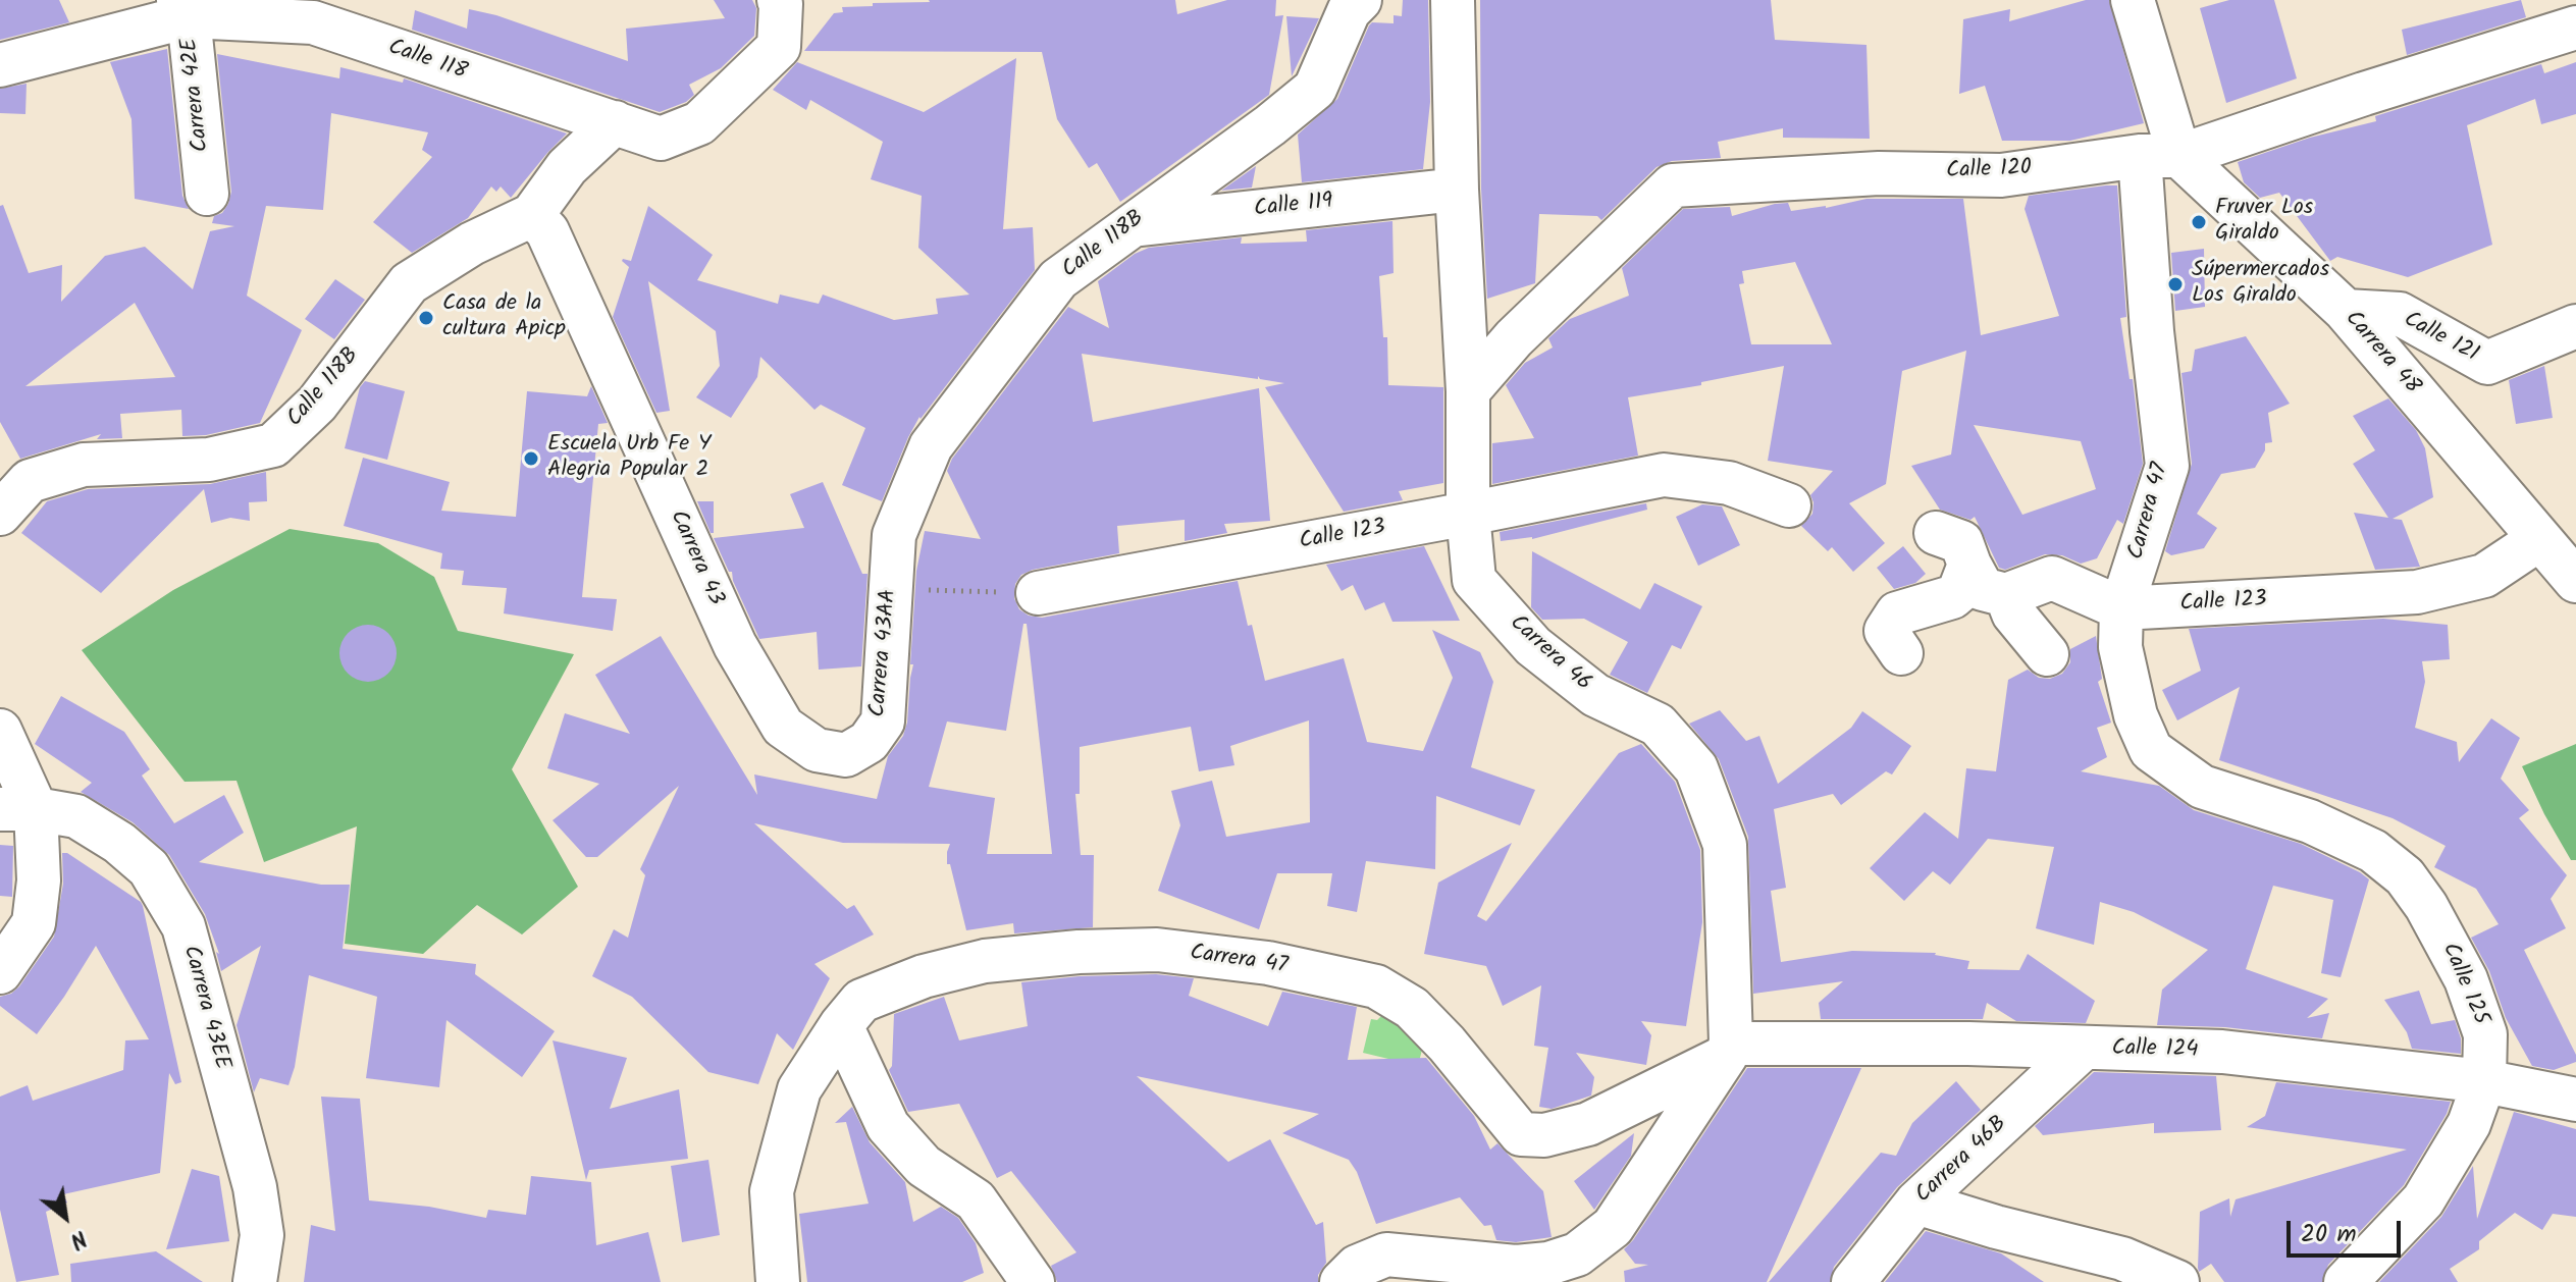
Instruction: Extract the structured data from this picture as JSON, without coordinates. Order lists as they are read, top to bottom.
{
  "streets": {
    "street": [
      "Calle 118",
      "Carrera 42E",
      "Calle 120",
      "Calle 119",
      "Calle 118B",
      "Calle 121",
      "Carrera 48",
      "Carrera 47",
      "Calle 123",
      "Carrera 43",
      "Carrera 43AA",
      "Carrera 46",
      "Calle 125",
      "Carrera 43EE",
      "Calle 124",
      "Carrera 46B"
    ]
  },
  "crossings": [
    ["Calle 118", "Carrera 42E"],
    ["Calle 120", "Carrera 48"],
    ["Calle 120", "Carrera 47"],
    ["Calle 120", "Carrera 46"],
    ["Calle 119", "Calle 118B"],
    ["Calle 119", "Carrera 46"],
    ["Calle 118B", "Carrera 43"],
    ["Calle 118B", "Carrera 43AA"],
    ["Calle 121", "Carrera 48"],
    ["Carrera 48", "Carrera 47"],
    ["Carrera 48", "Calle 123"],
    ["Carrera 47", "Calle 123"],
    ["Carrera 47", "Calle 125"],
    ["Carrera 47", "Calle 124"],
    ["Calle 123", "Carrera 46"],
    ["Carrera 43", "Carrera 43AA"],
    ["Carrera 46", "Calle 124"],
    ["Calle 125", "Calle 124"],
    ["Calle 124", "Carrera 46B"]
  ],
  "places": [
    "Fruver Los Giraldo",
    "Súpermercados Los Giraldo",
    "Casa de la cultura Apicp",
    "Escuela Urb Fe Y Alegria Popular 2"
  ],
  "scale_bar": "20 m",
  "north": "bottom right"
}
